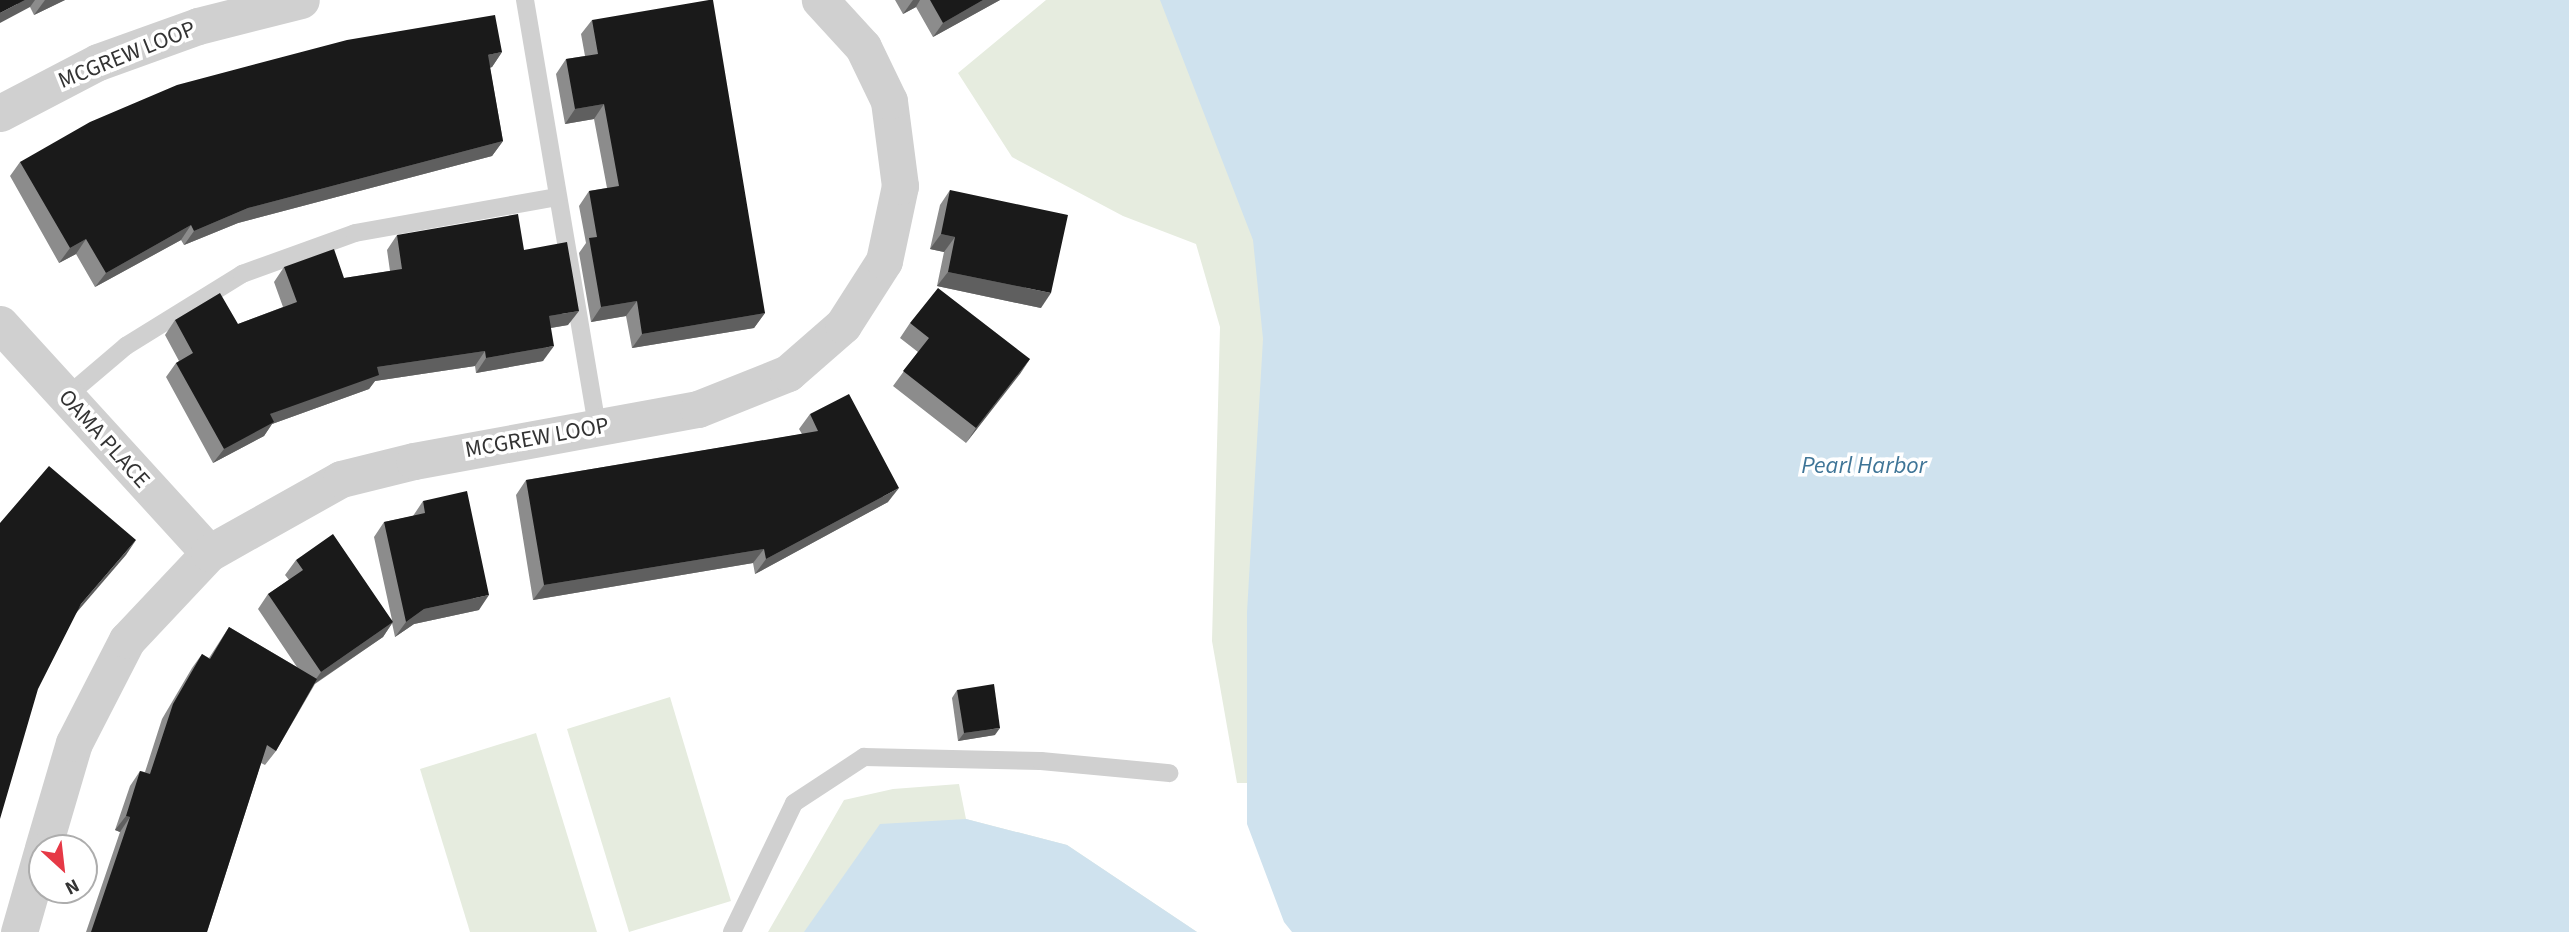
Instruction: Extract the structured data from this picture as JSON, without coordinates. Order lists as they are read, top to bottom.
{
  "streets": {
    "street": ["MCGREW LOOP", "OAMA PLACE"]
  },
  "crossings": [
    ["MCGREW LOOP", "OAMA PLACE"]
  ],
  "water": ["Pearl Harbor"],
  "north": "bottom right"
}
